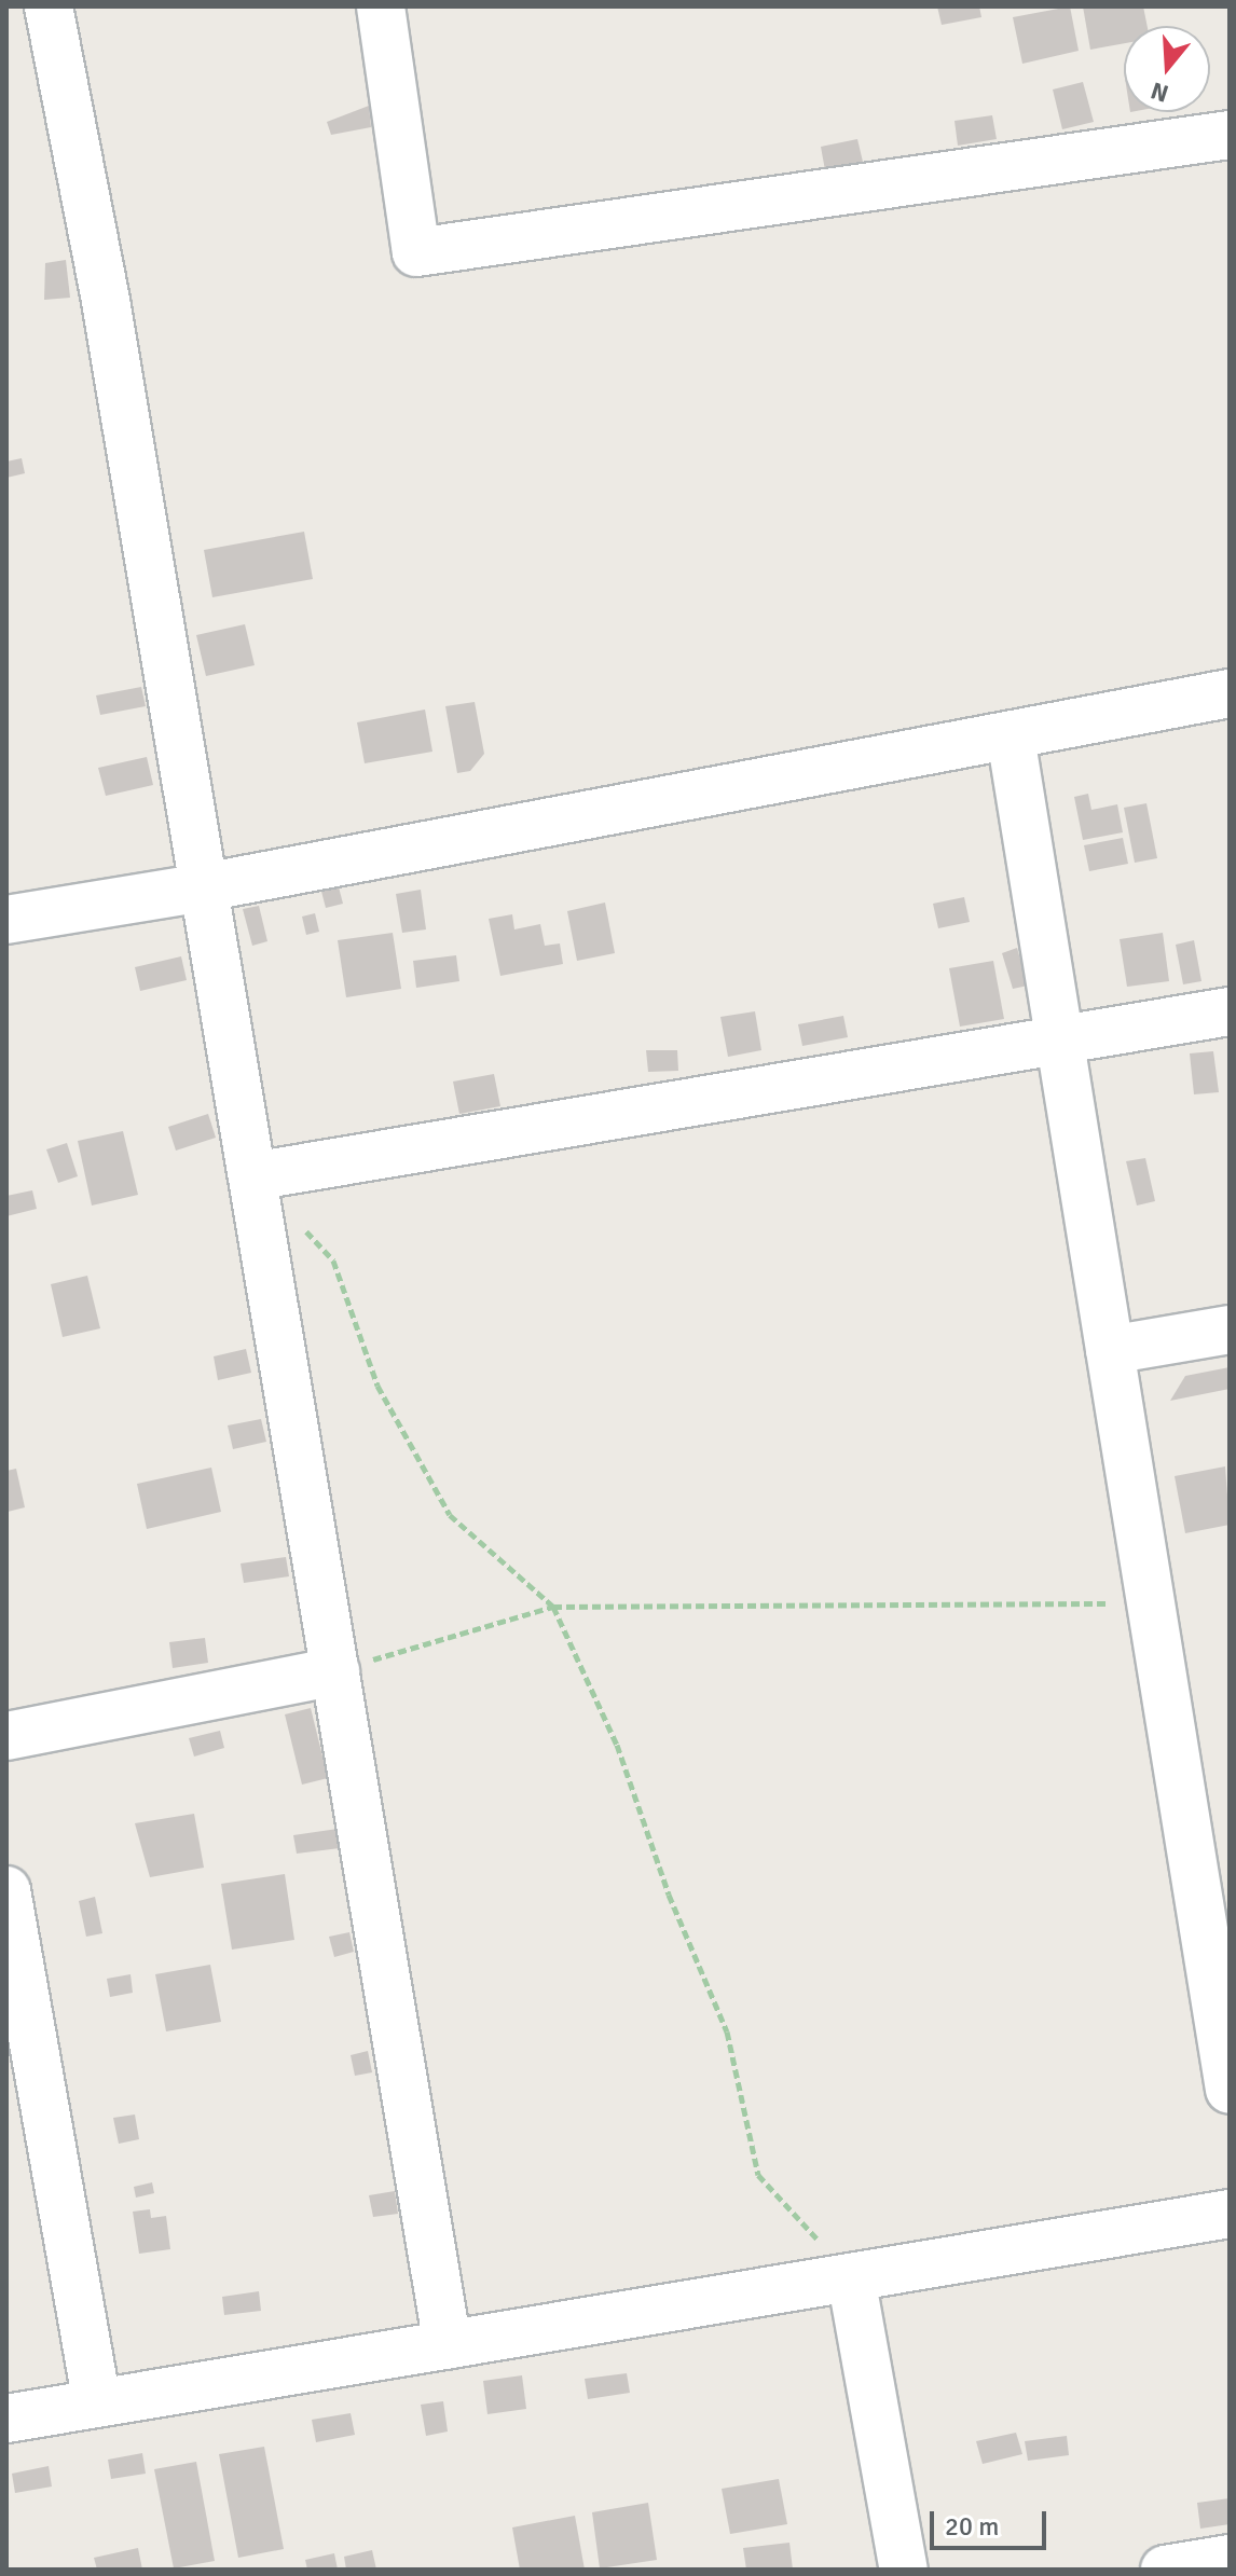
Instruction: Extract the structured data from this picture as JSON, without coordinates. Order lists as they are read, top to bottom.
{
  "scale_bar": "20 m",
  "north": "bottom"
}
